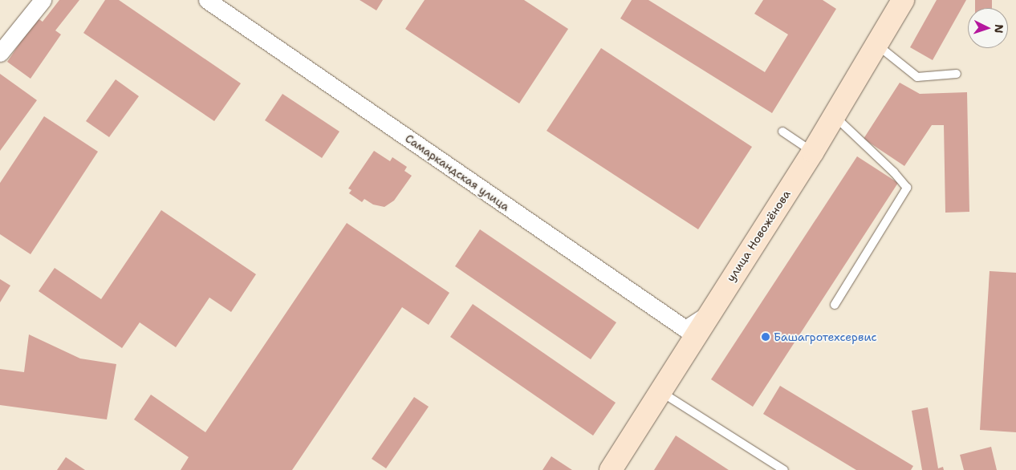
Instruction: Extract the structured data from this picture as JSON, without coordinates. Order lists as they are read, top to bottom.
{
  "streets": {
    "street": ["Самаркандская улица", "улица Новожёнова"]
  },
  "crossings": [
    ["Самаркандская улица", "улица Новожёнова"]
  ],
  "places": ["Башагротехсервис"],
  "north": "right"
}
